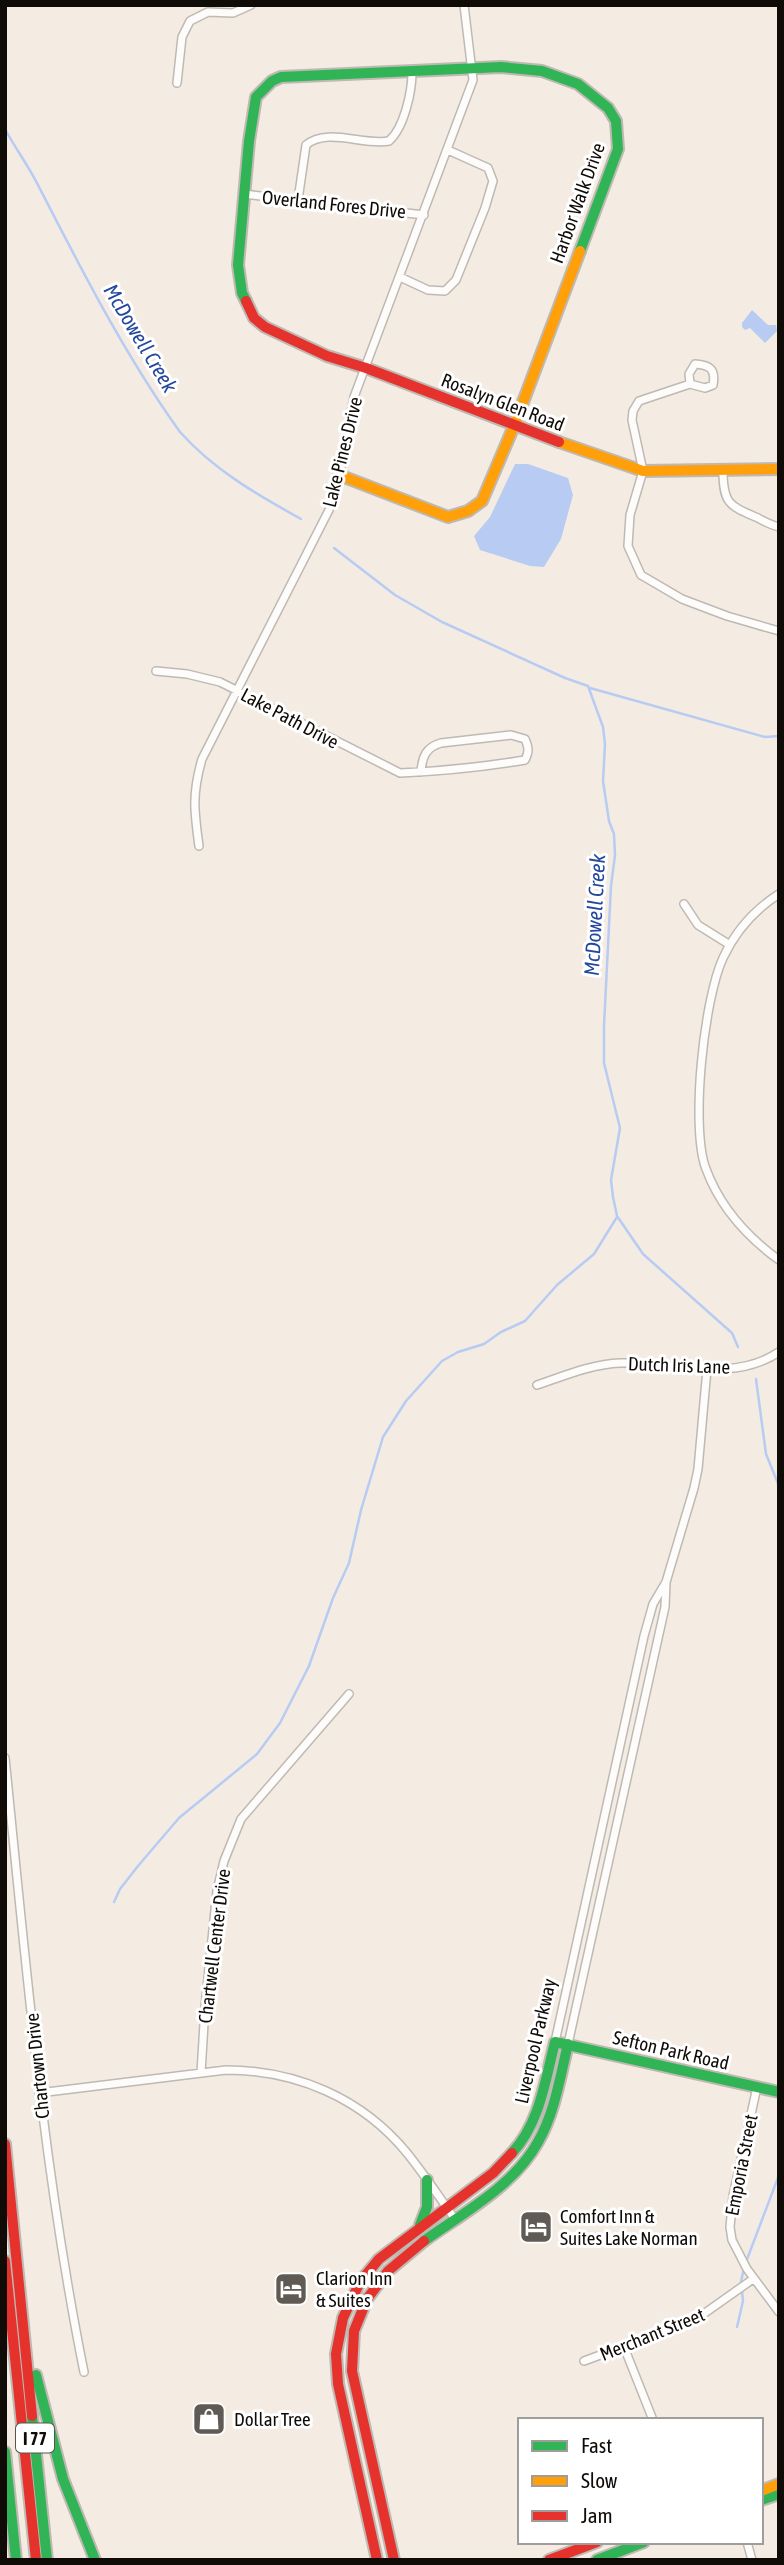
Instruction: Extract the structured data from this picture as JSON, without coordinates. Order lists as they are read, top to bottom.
{
  "streets": {
    "main road": [
      "Harbor Walk Drive",
      "Rosalyn Glen Road",
      "Liverpool Parkway",
      "Sefton Park Road",
      "I 77"
    ],
    "street": [
      "Overland Fores Drive",
      "Lake Pines Drive",
      "Lake Path Drive",
      "Dutch Iris Lane",
      "Chartwell Center Drive",
      "Chartown Drive",
      "Emporia Street",
      "Merchant Street"
    ]
  },
  "crossings": [
    ["Harbor Walk Drive", "Overland Fores Drive"],
    ["Harbor Walk Drive", "Rosalyn Glen Road"],
    ["Harbor Walk Drive", "Lake Pines Drive"],
    ["Overland Fores Drive", "Lake Pines Drive"],
    ["Rosalyn Glen Road", "Lake Pines Drive"],
    ["Lake Pines Drive", "Lake Path Drive"],
    ["Dutch Iris Lane", "Liverpool Parkway"],
    ["Liverpool Parkway", "Sefton Park Road"],
    ["Sefton Park Road", "Emporia Street"],
    ["Emporia Street", "Merchant Street"]
  ],
  "water": ["McDowell Creek"],
  "places": {
    "hotel": ["Comfort Inn & Suites Lake Norman", "Clarion Inn & Suites"],
    "shop": ["Dollar Tree"]
  },
  "legend": ["Fast", "Slow", "Jam"]
}
